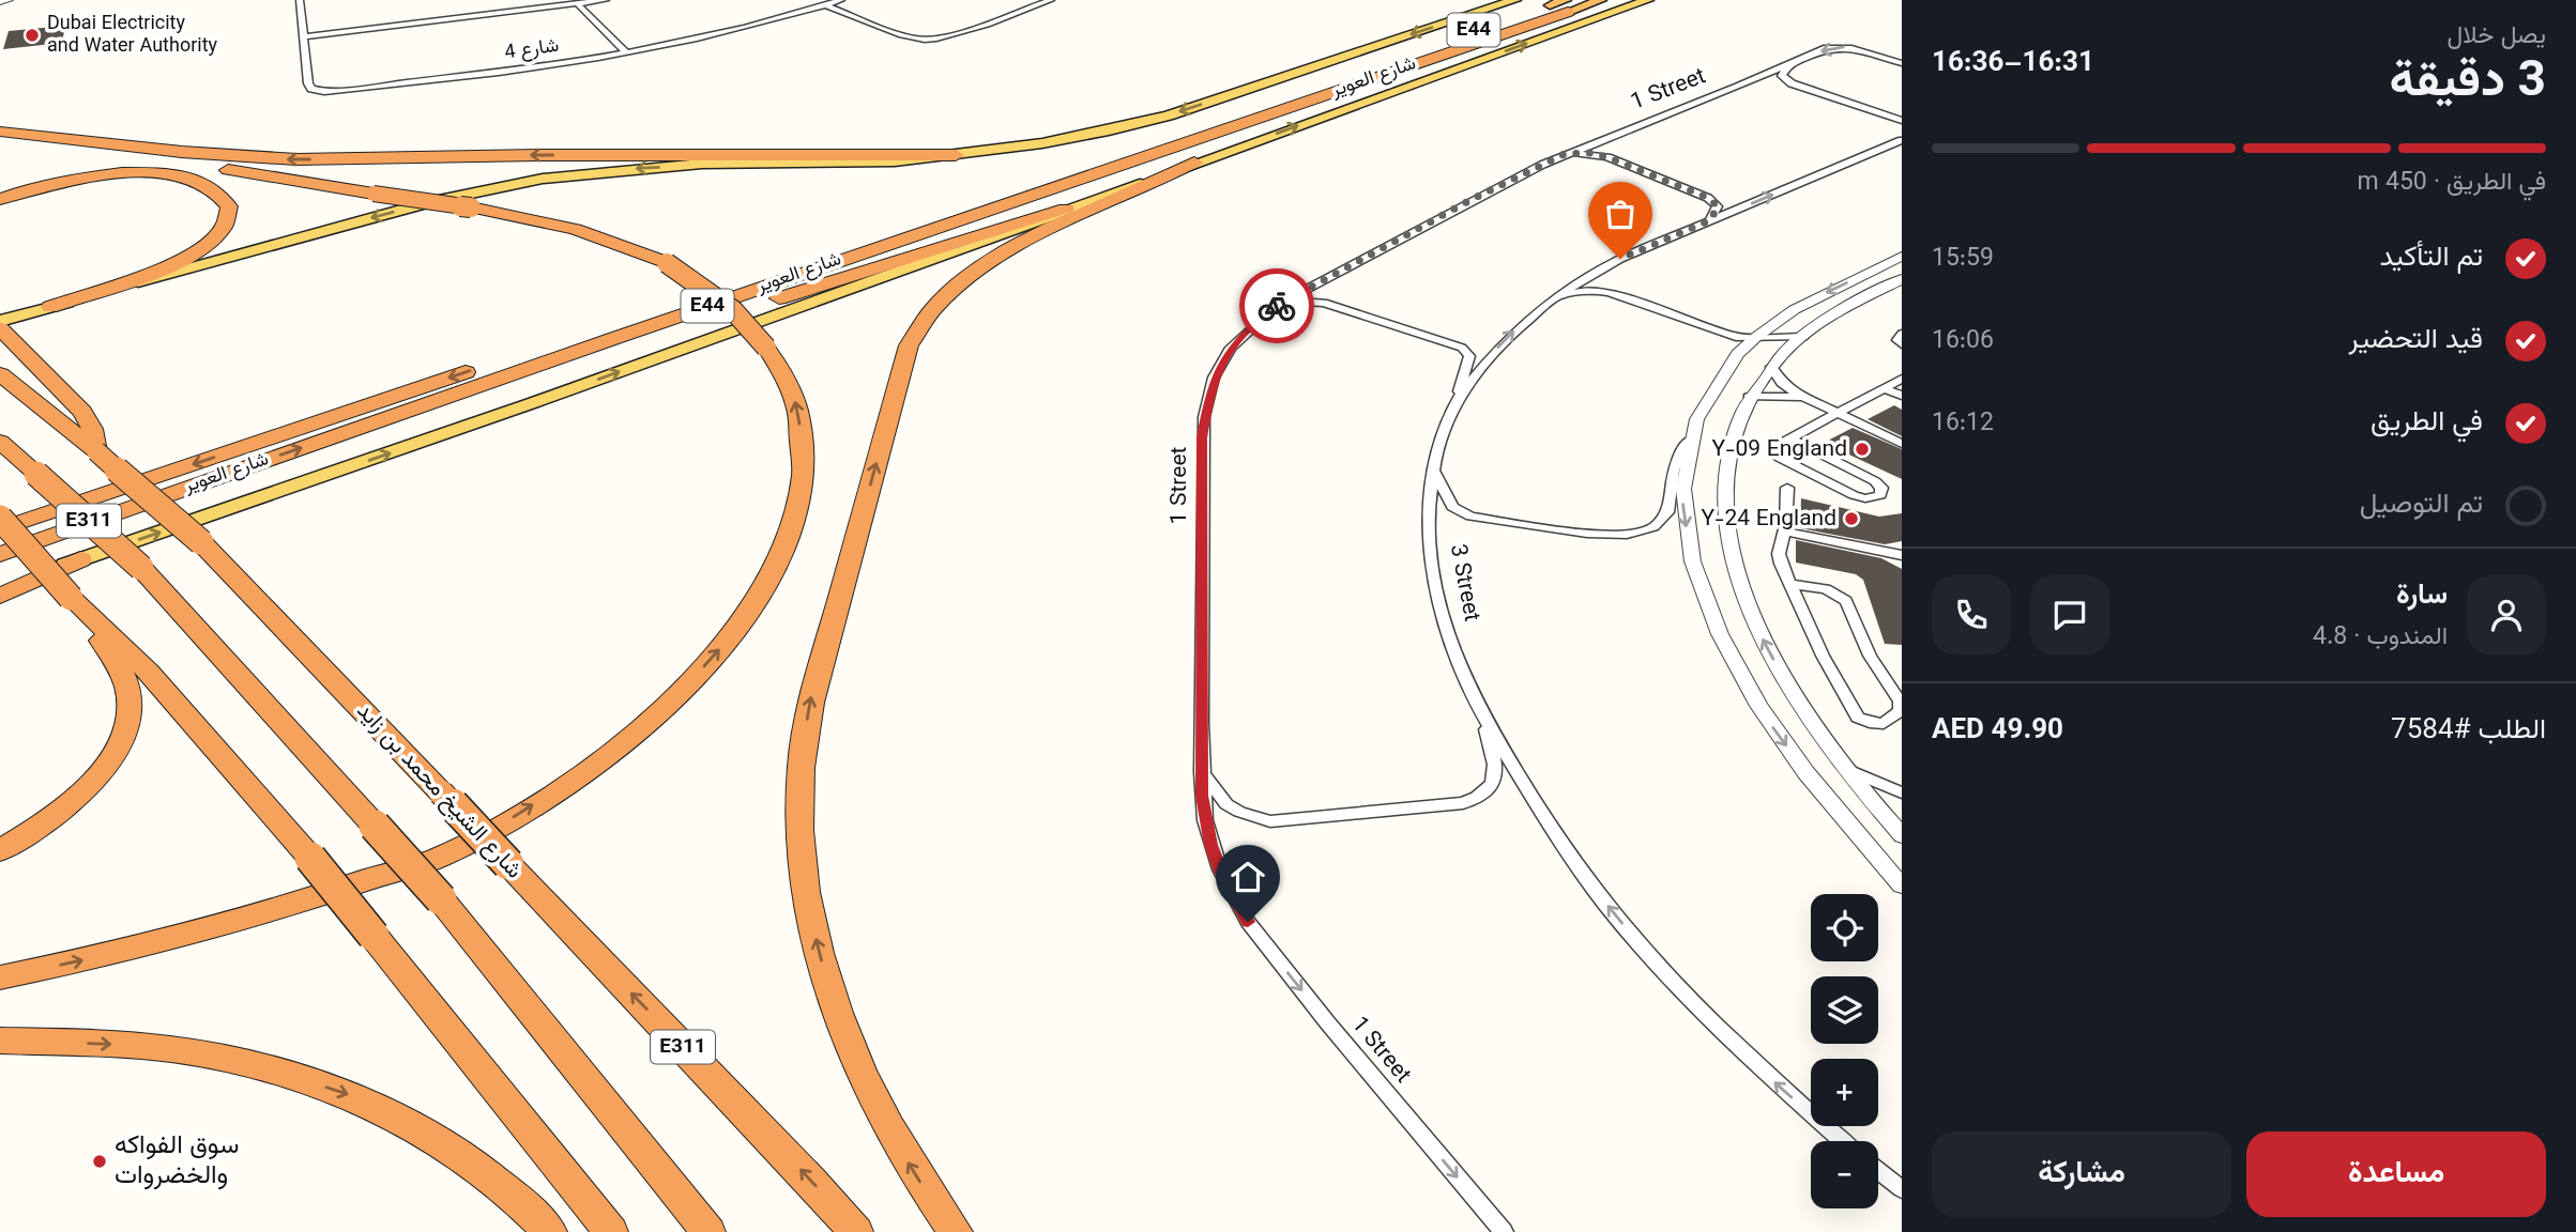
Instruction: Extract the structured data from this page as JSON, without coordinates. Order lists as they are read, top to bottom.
{
  "streets": {
    "highway": [
      "E44",
      "شارع العوير",
      "E311",
      "شارع الشيخ محمد بن زايد"
    ],
    "street": ["شارع 4", "1 Street", "3 Street"]
  },
  "places": [
    "Dubai Electricity and Water Authority",
    "Y-09 England",
    "Y-24 England",
    "سوق الفواكه والخضروات"
  ],
  "page": {
    "heading": ["3 دقيقة", "يصل خلال", "16:31–16:36"],
    "panel": [
      "سارة",
      "المندوب · 4.8",
      "الطلب #7584",
      "AED 49.90"
    ],
    "bar": "في الطريق · 450 m",
    "list": [
      ["تم التأكيد", "15:59"],
      ["قيد التحضير", "16:06"],
      ["في الطريق", "16:12"],
      "تم التوصيل"
    ],
    "map_buttons": ["+", "−"],
    "buttons": ["مساعدة", "مشاركة"]
  }
}
